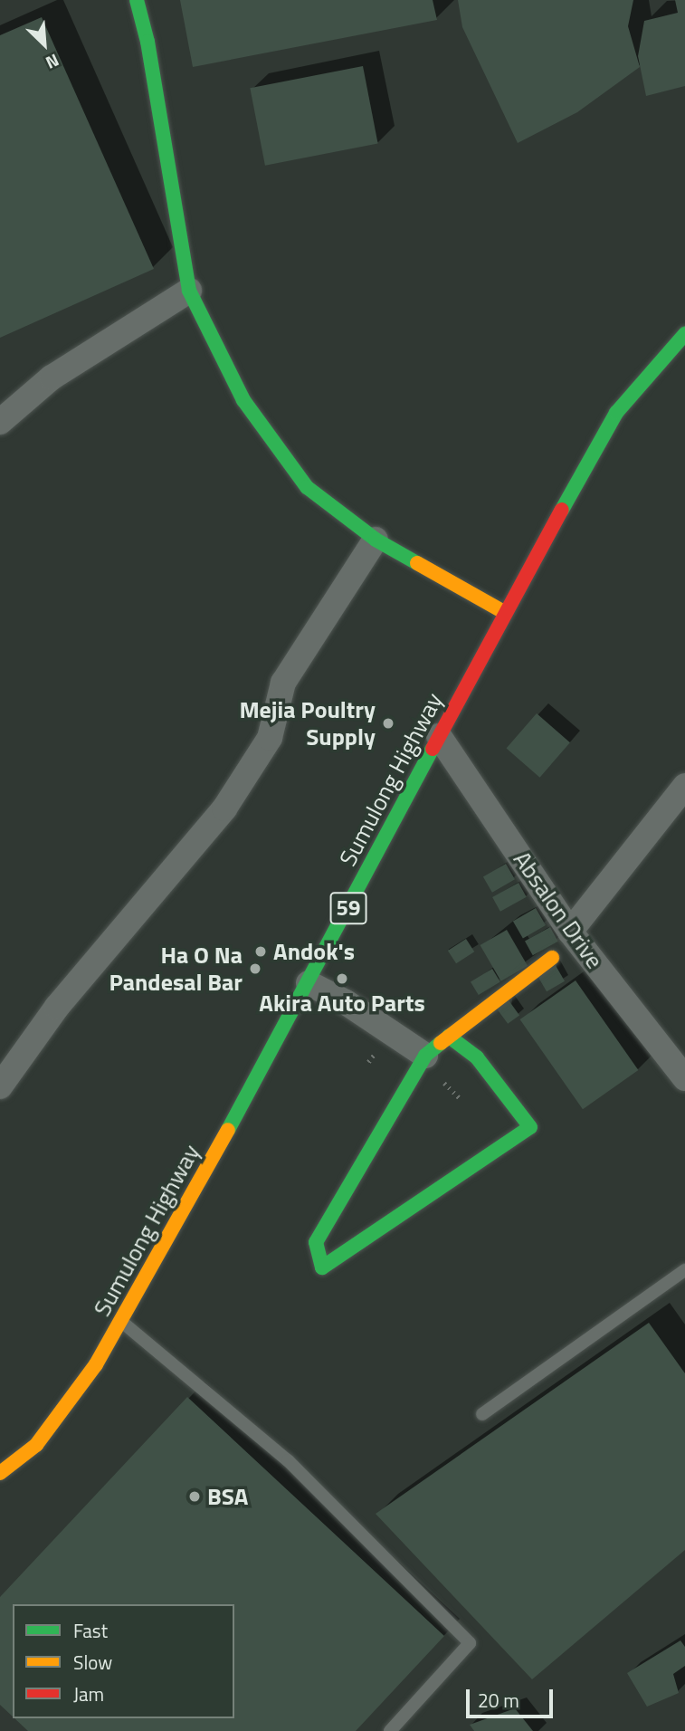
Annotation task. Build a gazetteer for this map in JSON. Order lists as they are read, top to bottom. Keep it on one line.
{"streets":{"street":["Sumulong Highway","59","Absalon Drive"]},"crossings":[["Sumulong Highway","Absalon Drive"]],"places":["Mejia Poultry Supply","Andok's","Ha O Na Pandesal Bar","Akira Auto Parts","BSA"],"legend":["Fast","Slow","Jam"],"scale_bar":"20 m","north":"bottom right"}
